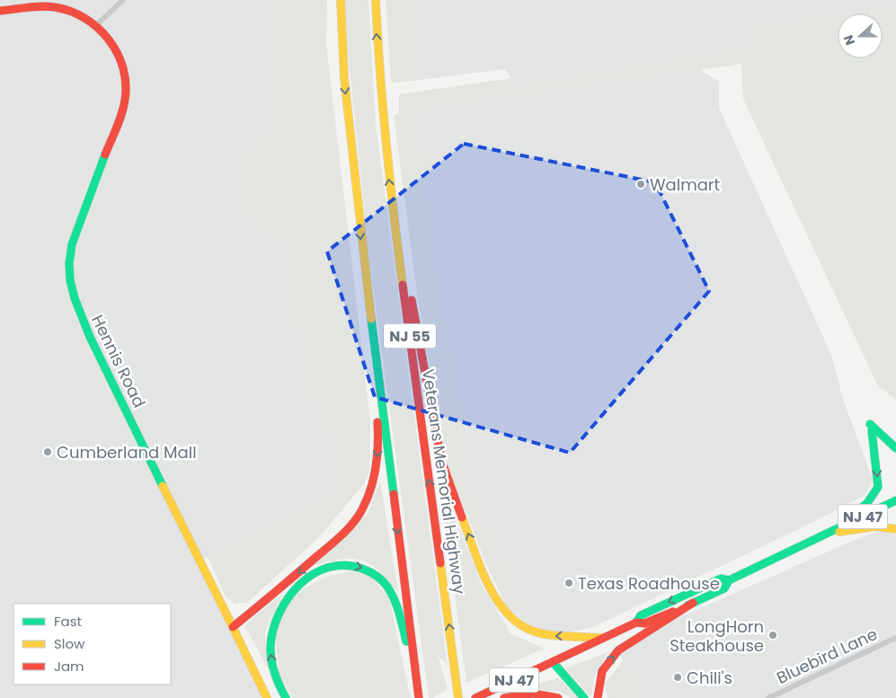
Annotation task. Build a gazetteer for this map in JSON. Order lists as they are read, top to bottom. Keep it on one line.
{"streets":{"main road":["NJ 55","Hennis Road","Veterans Memorial Highway","NJ 47"],"street":["Bluebird Lane"]},"places":["Walmart","Cumberland Mall","Texas Roadhouse","LongHorn Steakhouse","Chili's"],"legend":["Fast","Slow","Jam"],"north":"left"}
